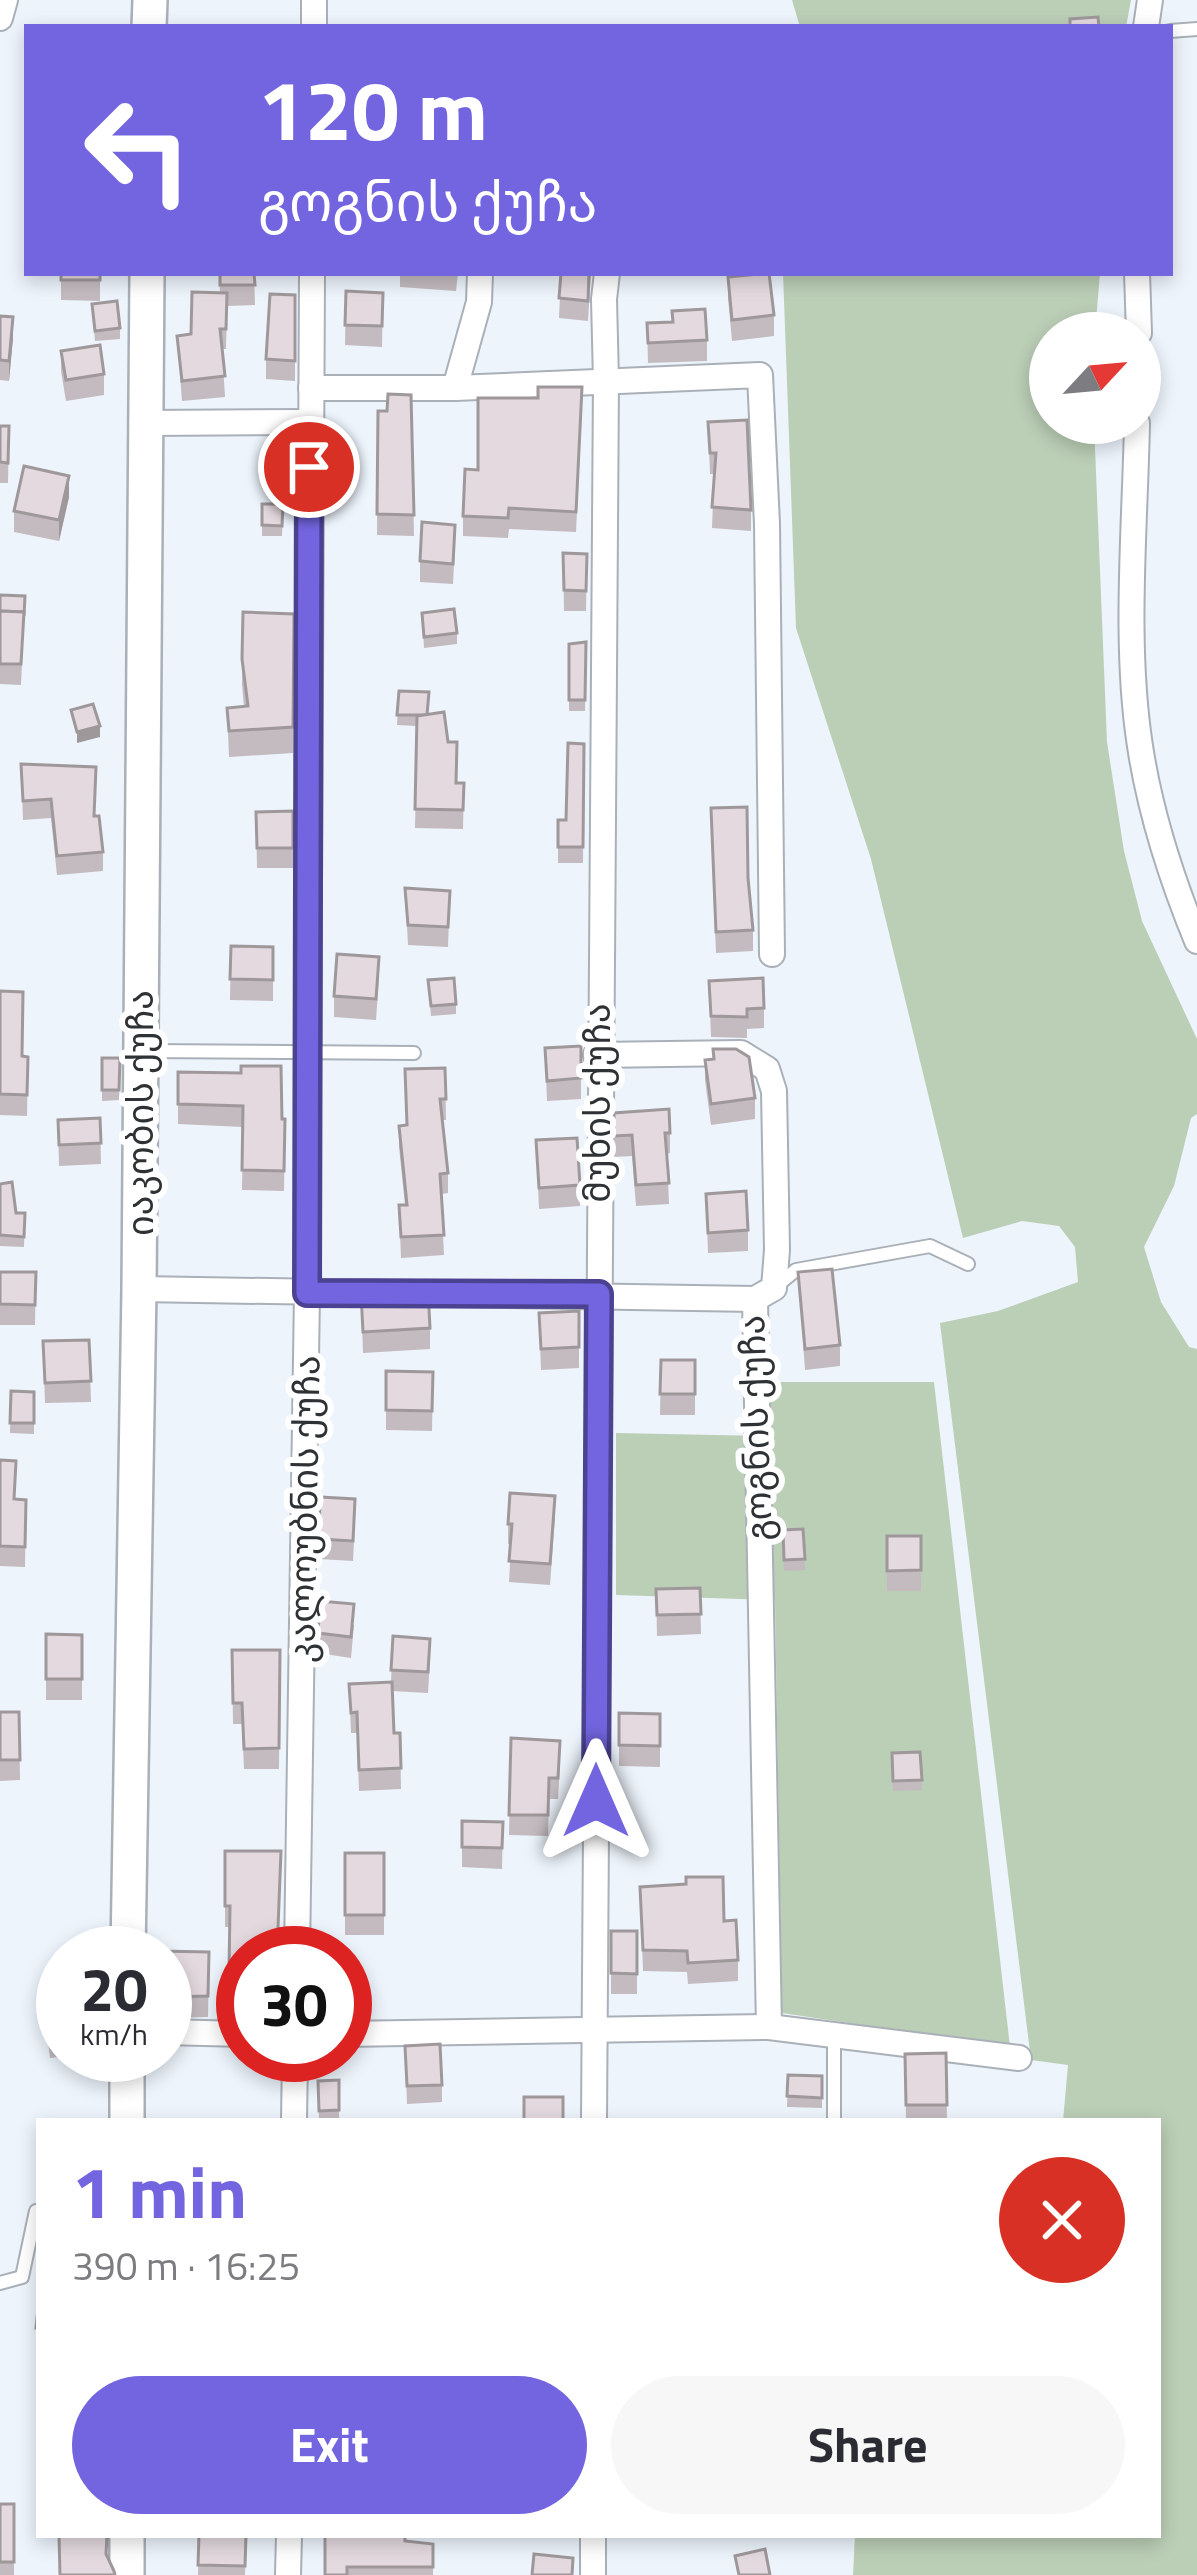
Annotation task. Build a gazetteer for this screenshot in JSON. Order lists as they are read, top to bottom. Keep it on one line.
{"streets":{"street":["მუხის ქუჩა","იაკობის ქუჩა","გოგნის ქუჩა","კალოუბნის ქუჩა"]},"crossings":[["მუხის ქუჩა","გოგნის ქუჩა"],["იაკობის ქუჩა","გოგნის ქუჩა"],["გოგნის ქუჩა","კალოუბნის ქუჩა"]],"north":"top right","page":{"turn":["120 m","გოგნის ქუჩა"],"speed":"20 km/h","limit":"30","heading":["1 min","390 m · 16:25"],"buttons":["Exit","Share"]}}
